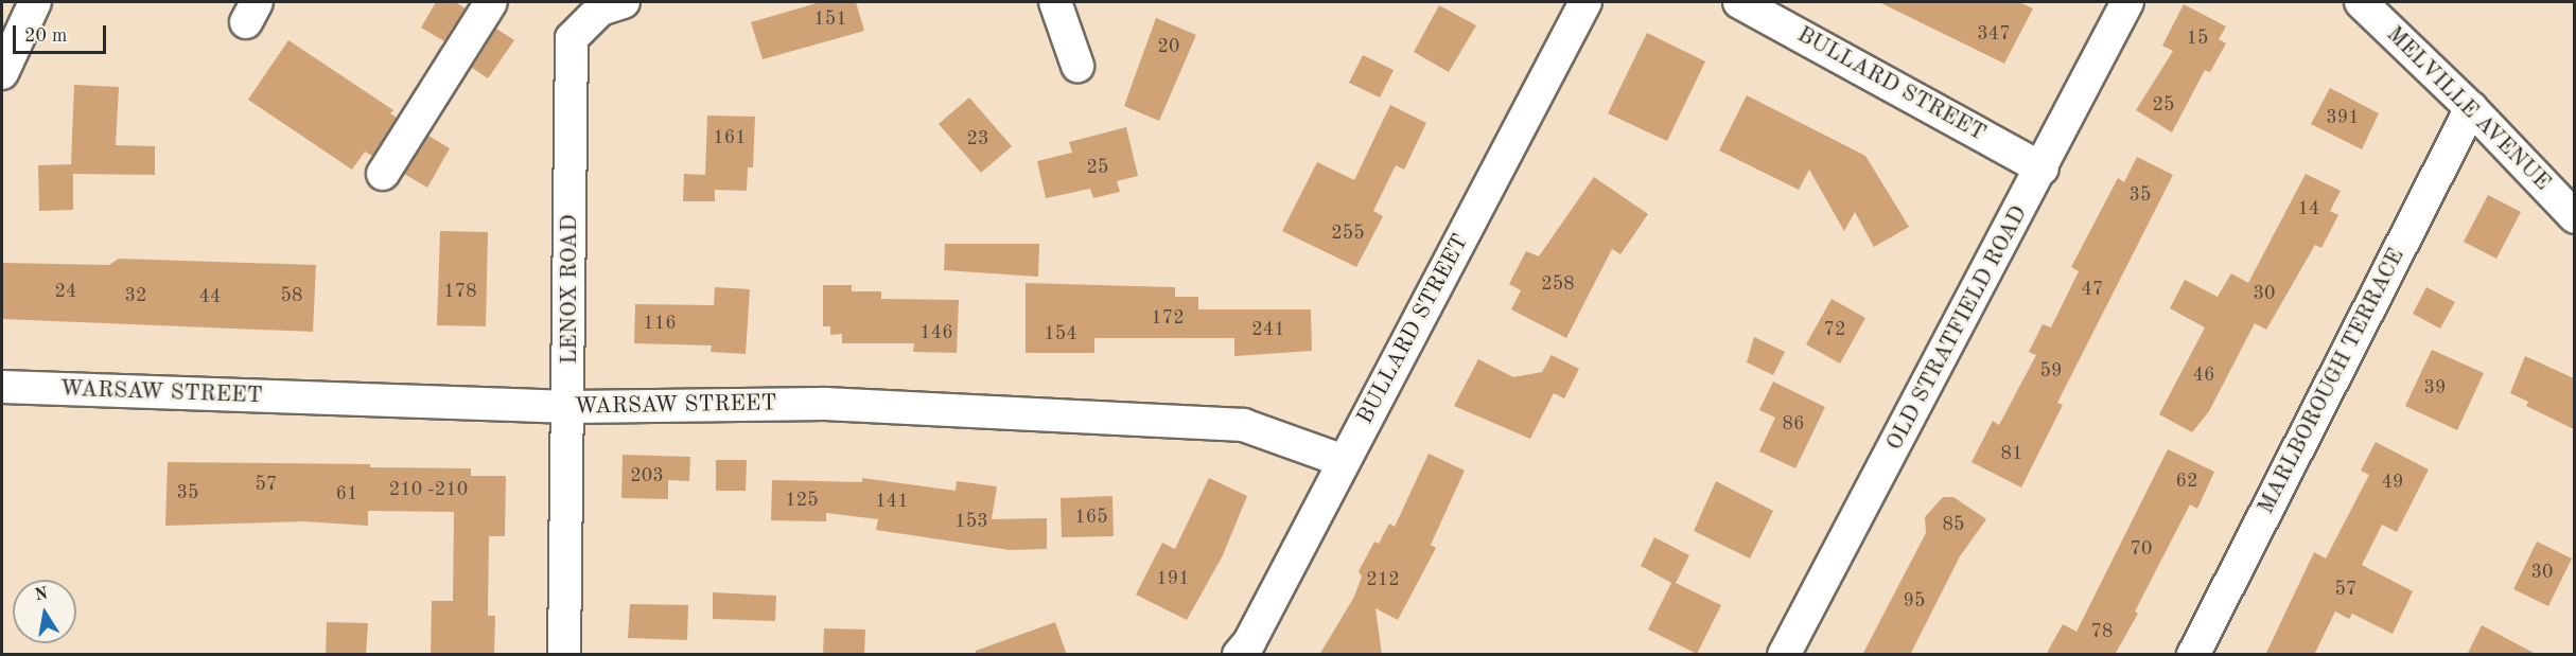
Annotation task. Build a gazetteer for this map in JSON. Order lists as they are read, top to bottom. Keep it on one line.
{"streets":{"street":["BULLARD STREET","MELVILLE AVENUE","LENOX ROAD","OLD STRATFIELD ROAD","MARLBOROUGH TERRACE","WARSAW STREET"]},"crossings":[["BULLARD STREET","OLD STRATFIELD ROAD"],["BULLARD STREET","WARSAW STREET"],["MELVILLE AVENUE","MARLBOROUGH TERRACE"],["LENOX ROAD","WARSAW STREET"]],"house_numbers":["151","347","15","20","25","391","161","23","25","35","14","255","258","47","24","178","30","32","58","44","172","116","241","72","146","154","59","46","39","86","81","203","62","49","57","210 -210","35","61","125","141","165","153","85","70","30","191","212","57","95","78"],"scale_bar":"20 m","north":"top"}
